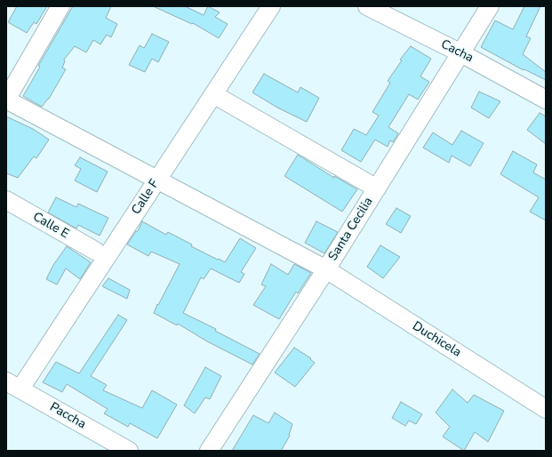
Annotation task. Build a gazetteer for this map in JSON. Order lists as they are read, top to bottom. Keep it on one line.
{"streets":{"street":["Cacha","Calle F","Calle E","Santa Cecilia","Duchicela","Paccha"]},"crossings":[["Cacha","Santa Cecilia"],["Calle F","Duchicela"],["Calle F","Paccha"],["Santa Cecilia","Duchicela"]]}
